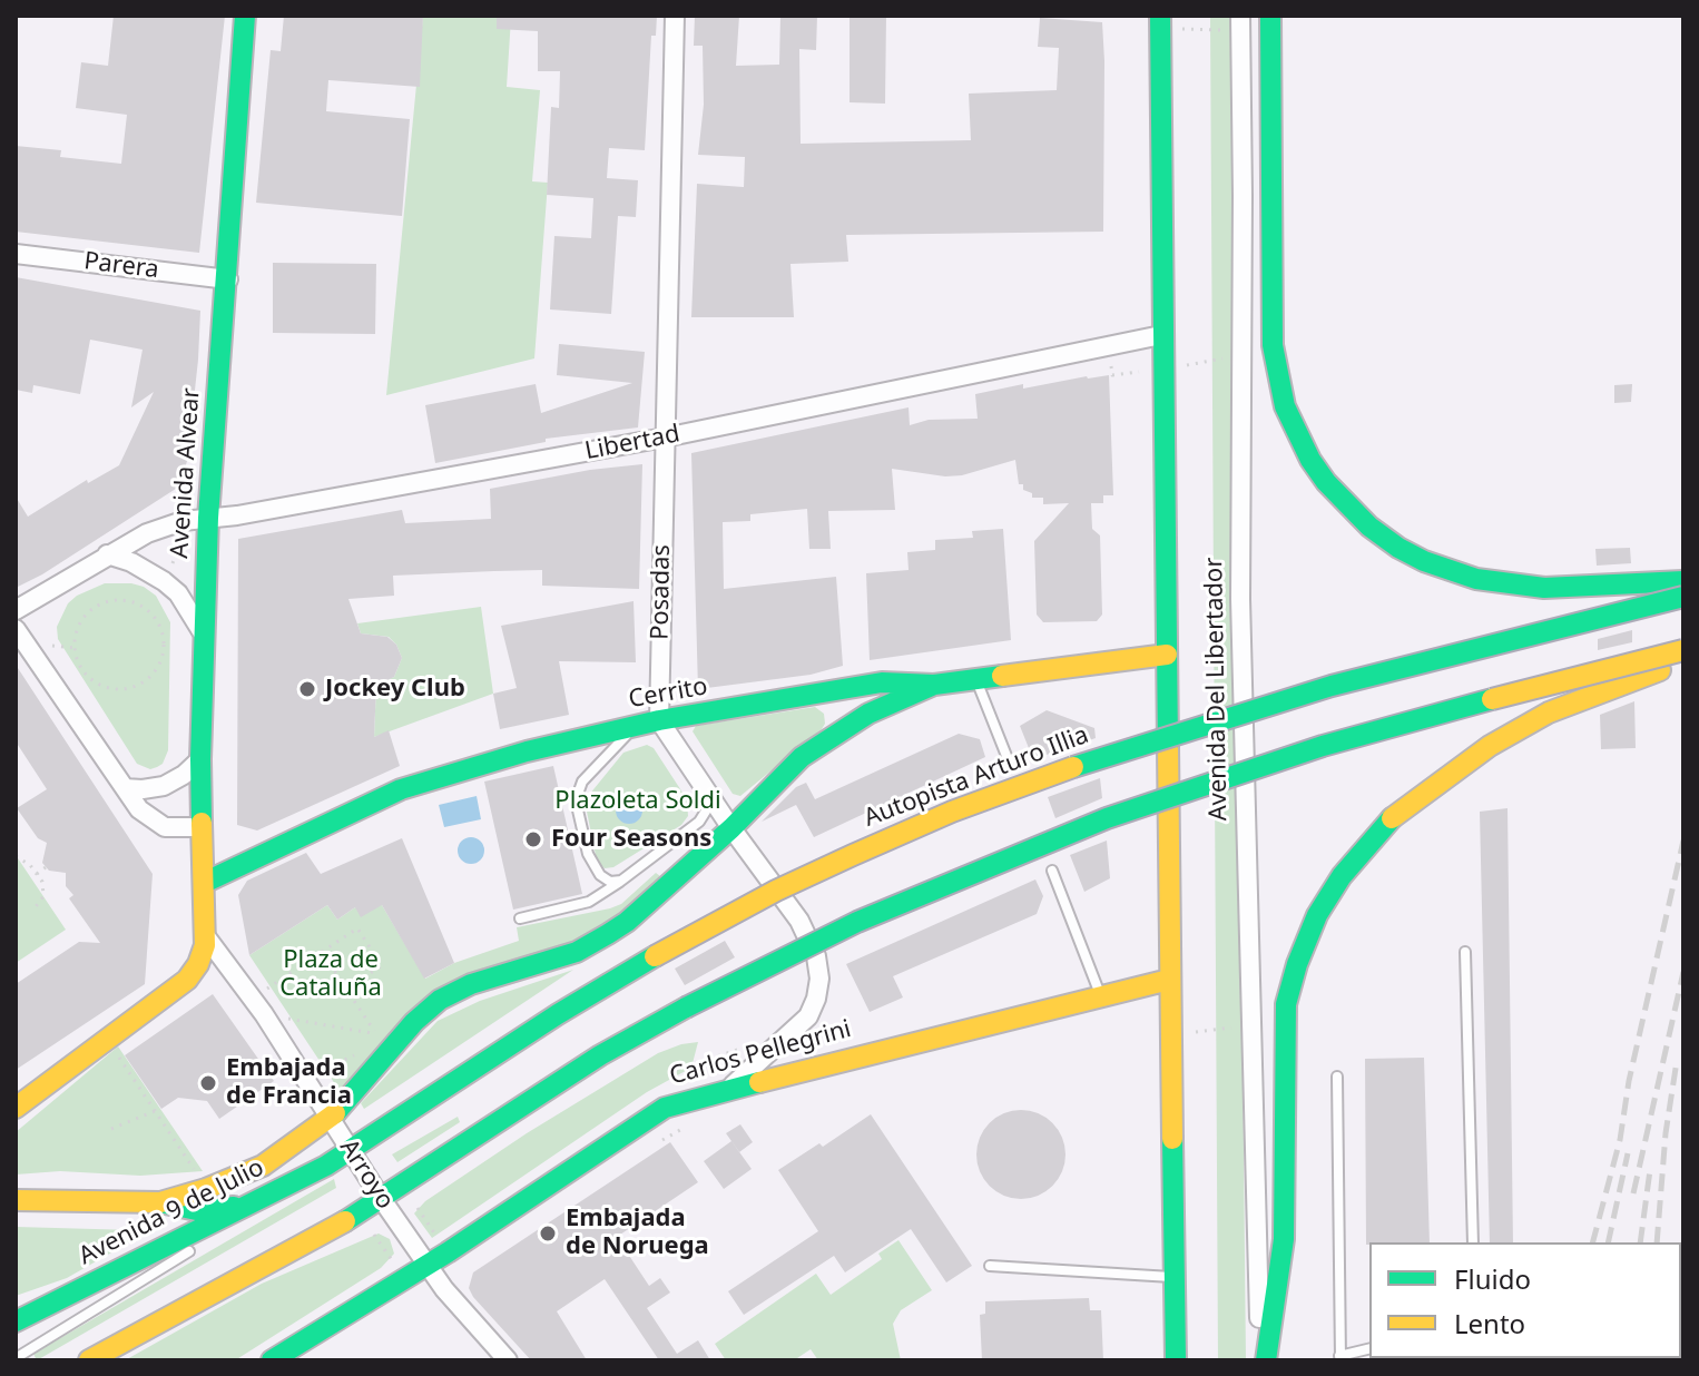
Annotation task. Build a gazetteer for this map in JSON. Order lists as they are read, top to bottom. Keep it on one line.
{"streets":{"main road":["Avenida Alvear","Avenida Del Libertador","Cerrito","Autopista Arturo Illia","Carlos Pellegrini","Avenida 9 de Julio"],"street":["Parera","Libertad","Posadas","Arroyo"]},"crossings":[["Parera","Avenida Alvear"],["Libertad","Avenida Alvear"],["Libertad","Posadas"],["Libertad","Avenida Del Libertador"],["Avenida Alvear","Cerrito"],["Avenida Alvear","Arroyo"],["Posadas","Cerrito"],["Avenida Del Libertador","Cerrito"],["Avenida Del Libertador","Carlos Pellegrini"],["Cerrito","Avenida 9 de Julio"],["Autopista Arturo Illia","Arroyo"],["Autopista Arturo Illia","Avenida 9 de Julio"],["Carlos Pellegrini","Arroyo"],["Arroyo","Avenida 9 de Julio"]],"parks":["Plazoleta Soldi","Plaza de Cataluña"],"places":["Jockey Club","Four Seasons","Embajada de Francia","Embajada de Noruega"],"legend":["Fluido","Lento"]}
